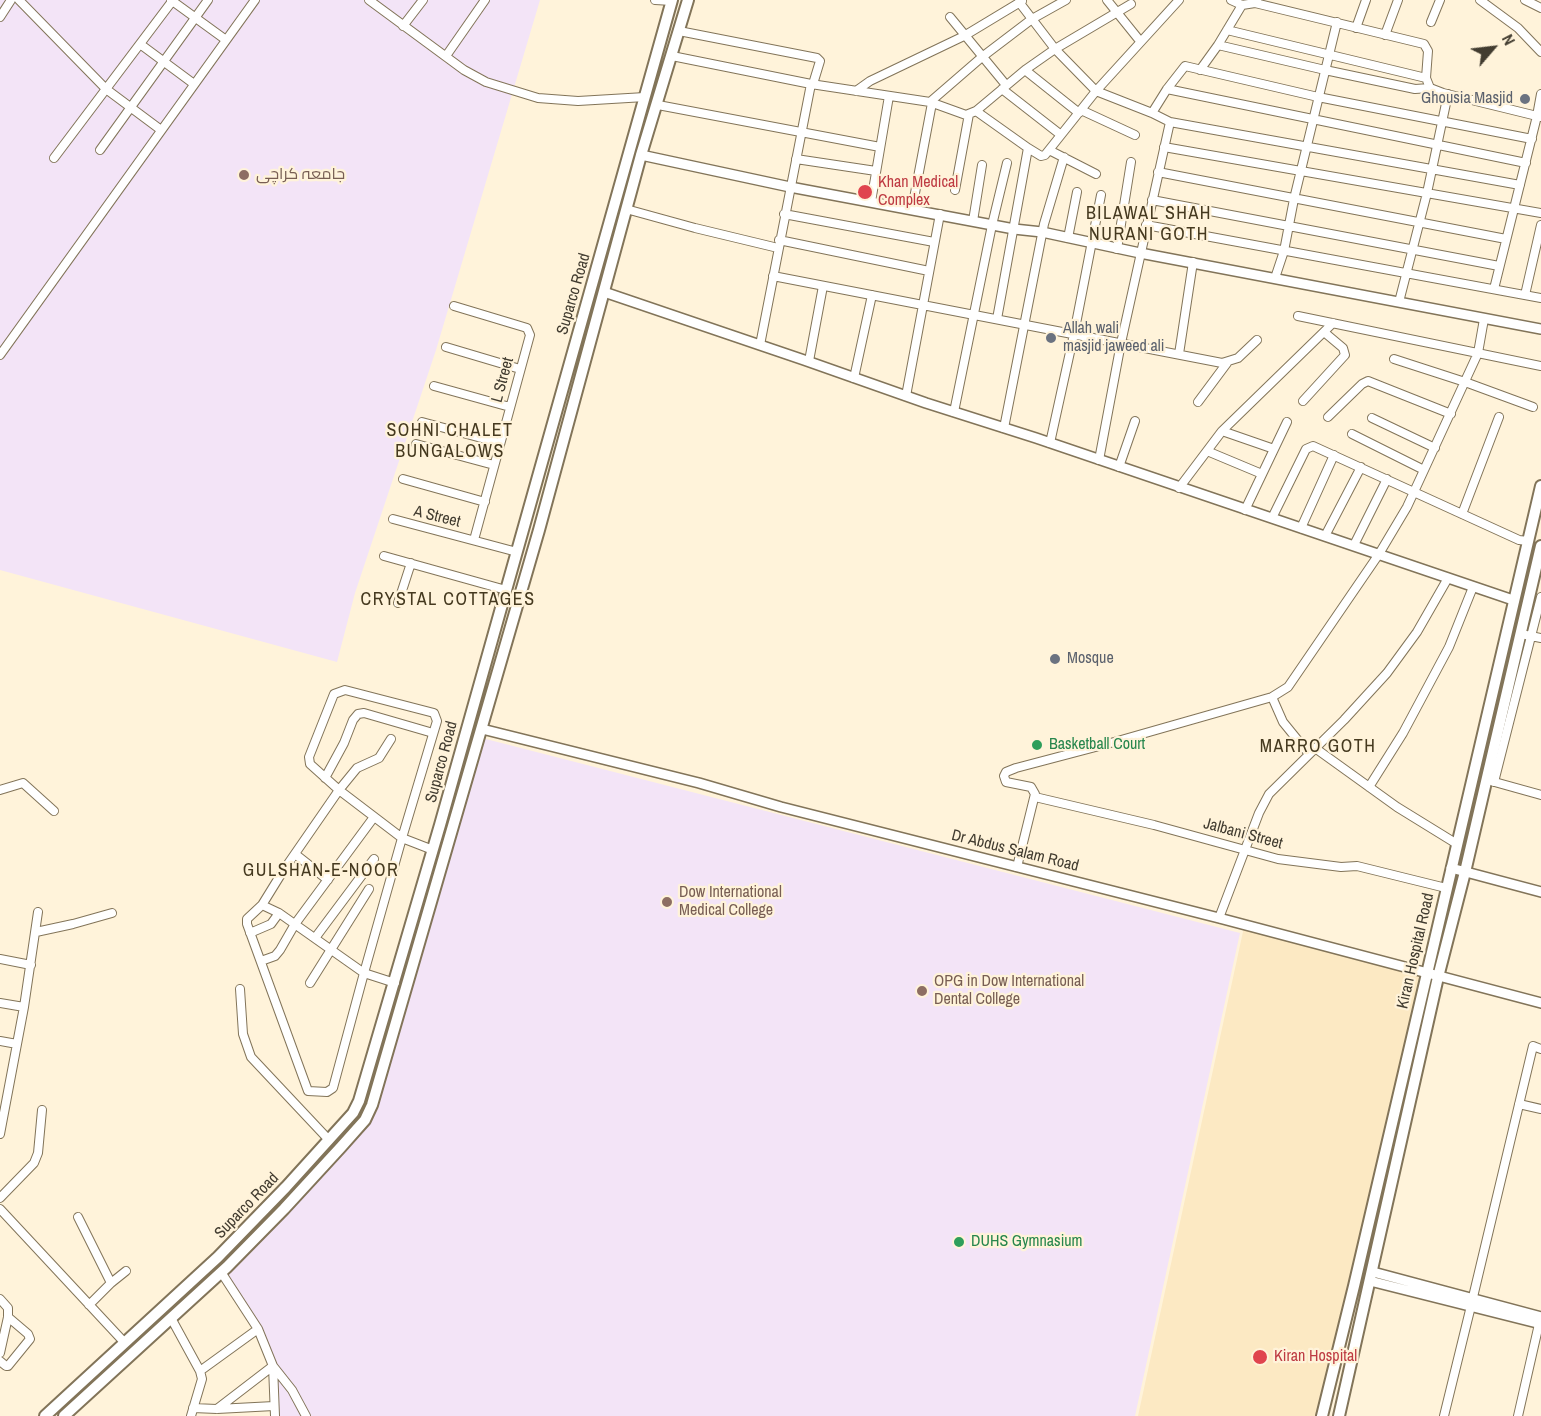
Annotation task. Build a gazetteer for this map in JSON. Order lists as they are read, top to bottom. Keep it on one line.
{"streets":{"main road":["Suparco Road","Kiran Hospital Road"],"street":["L Street","A Street","Jalbani Street","Dr Abdus Salam Road"]},"crossings":[["Suparco Road","A Street"],["Suparco Road","Dr Abdus Salam Road"],["L Street","A Street"],["Jalbani Street","Kiran Hospital Road"],["Dr Abdus Salam Road","Kiran Hospital Road"]],"districts":["BILAWAL SHAH NURANI GOTH","SOHNI CHALET BUNGALOWS","CRYSTAL COTTAGES","MARRO GOTH","GULSHAN-E-NOOR"],"places":["Ghousia Masjid","جامعہ کراچی","Khan Medical Complex","Allah wali masjid jaweed ali","Mosque","Basketball Court","Dow International Medical College","OPG in Dow International Dental College","DUHS Gymnasium","Kiran Hospital"],"north":"top right"}
